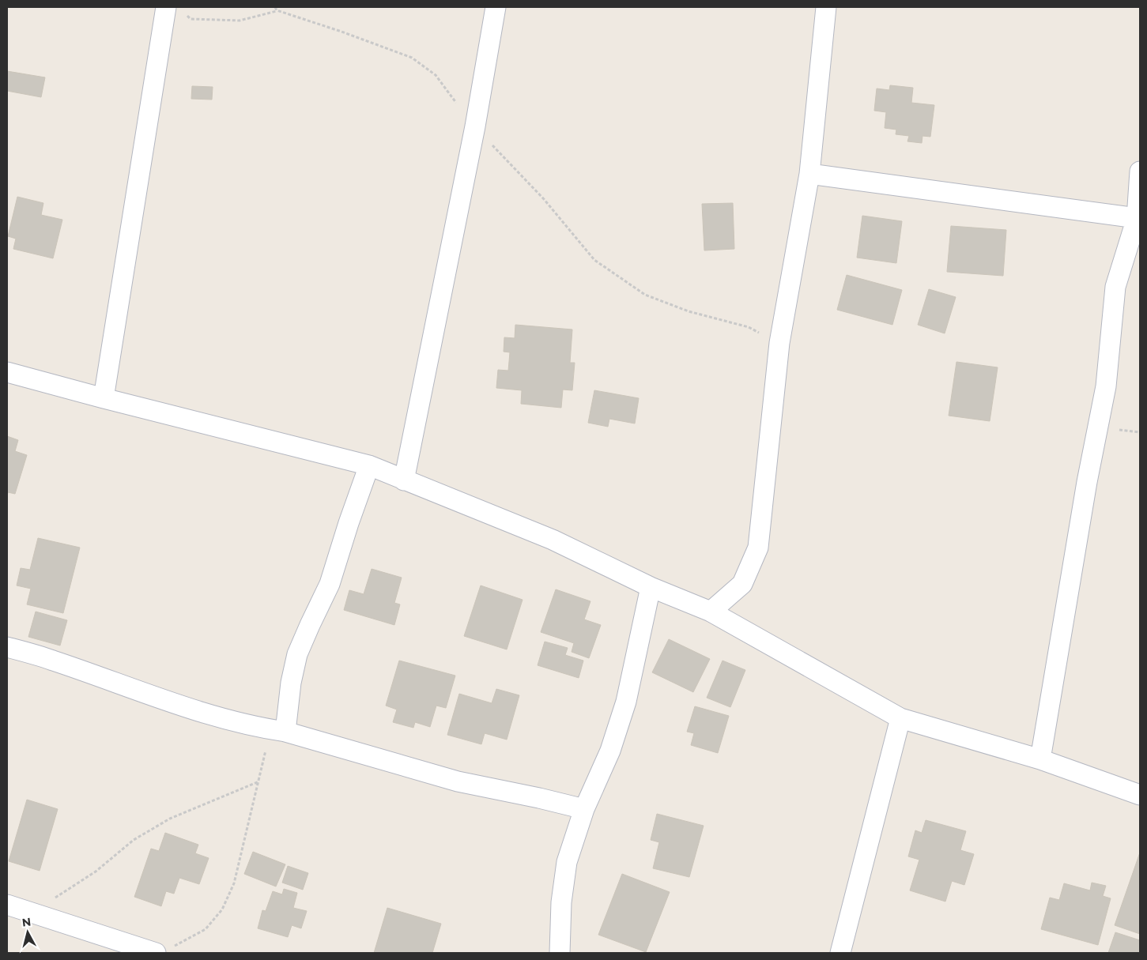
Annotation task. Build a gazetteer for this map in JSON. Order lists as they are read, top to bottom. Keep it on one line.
{"north":"top"}
